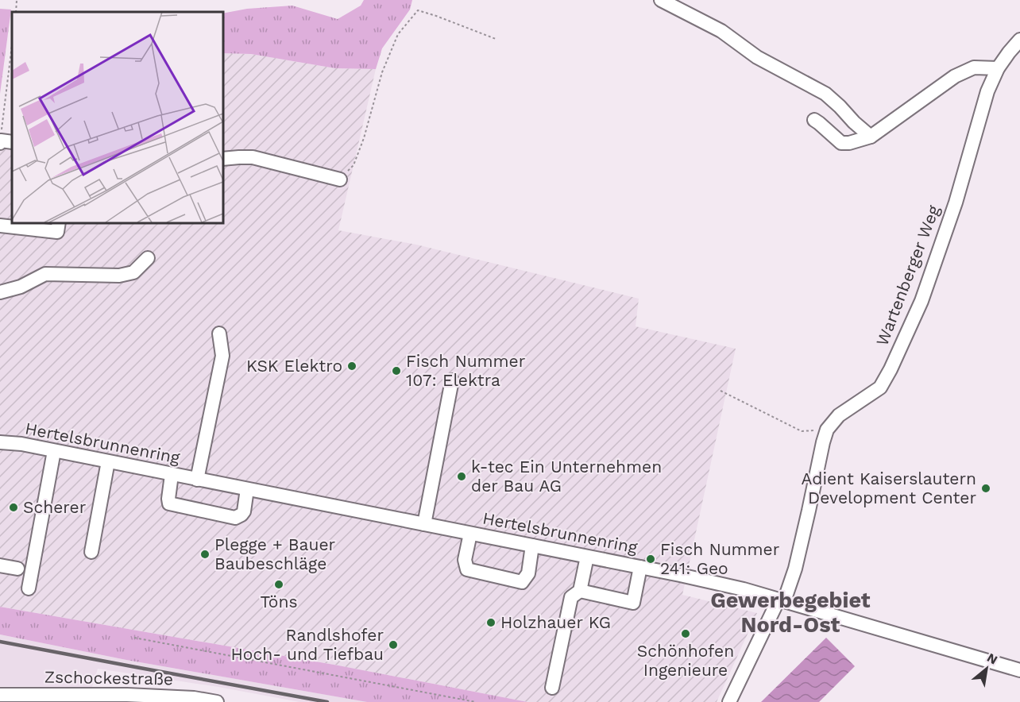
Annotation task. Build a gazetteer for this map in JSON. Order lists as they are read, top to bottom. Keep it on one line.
{"streets":{"street":["Wartenberger Weg","Hertelsbrunnenring","Zschockestraße"]},"crossings":[["Wartenberger Weg","Hertelsbrunnenring"]],"districts":["Gewerbegebiet Nord-Ost"],"places":["KSK Elektro","Fisch Nummer 107: Elektra","k-tec Ein Unternehmen der Bau AG","Adient Kaiserslautern Development Center","Scherer","Plegge + Bauer Baubeschläge","Fisch Nummer 241: Geo","Töns","Holzhauer KG","Schönhofen Ingenieure","Randlshofer Hoch- und Tiefbau"],"north":"top right"}
